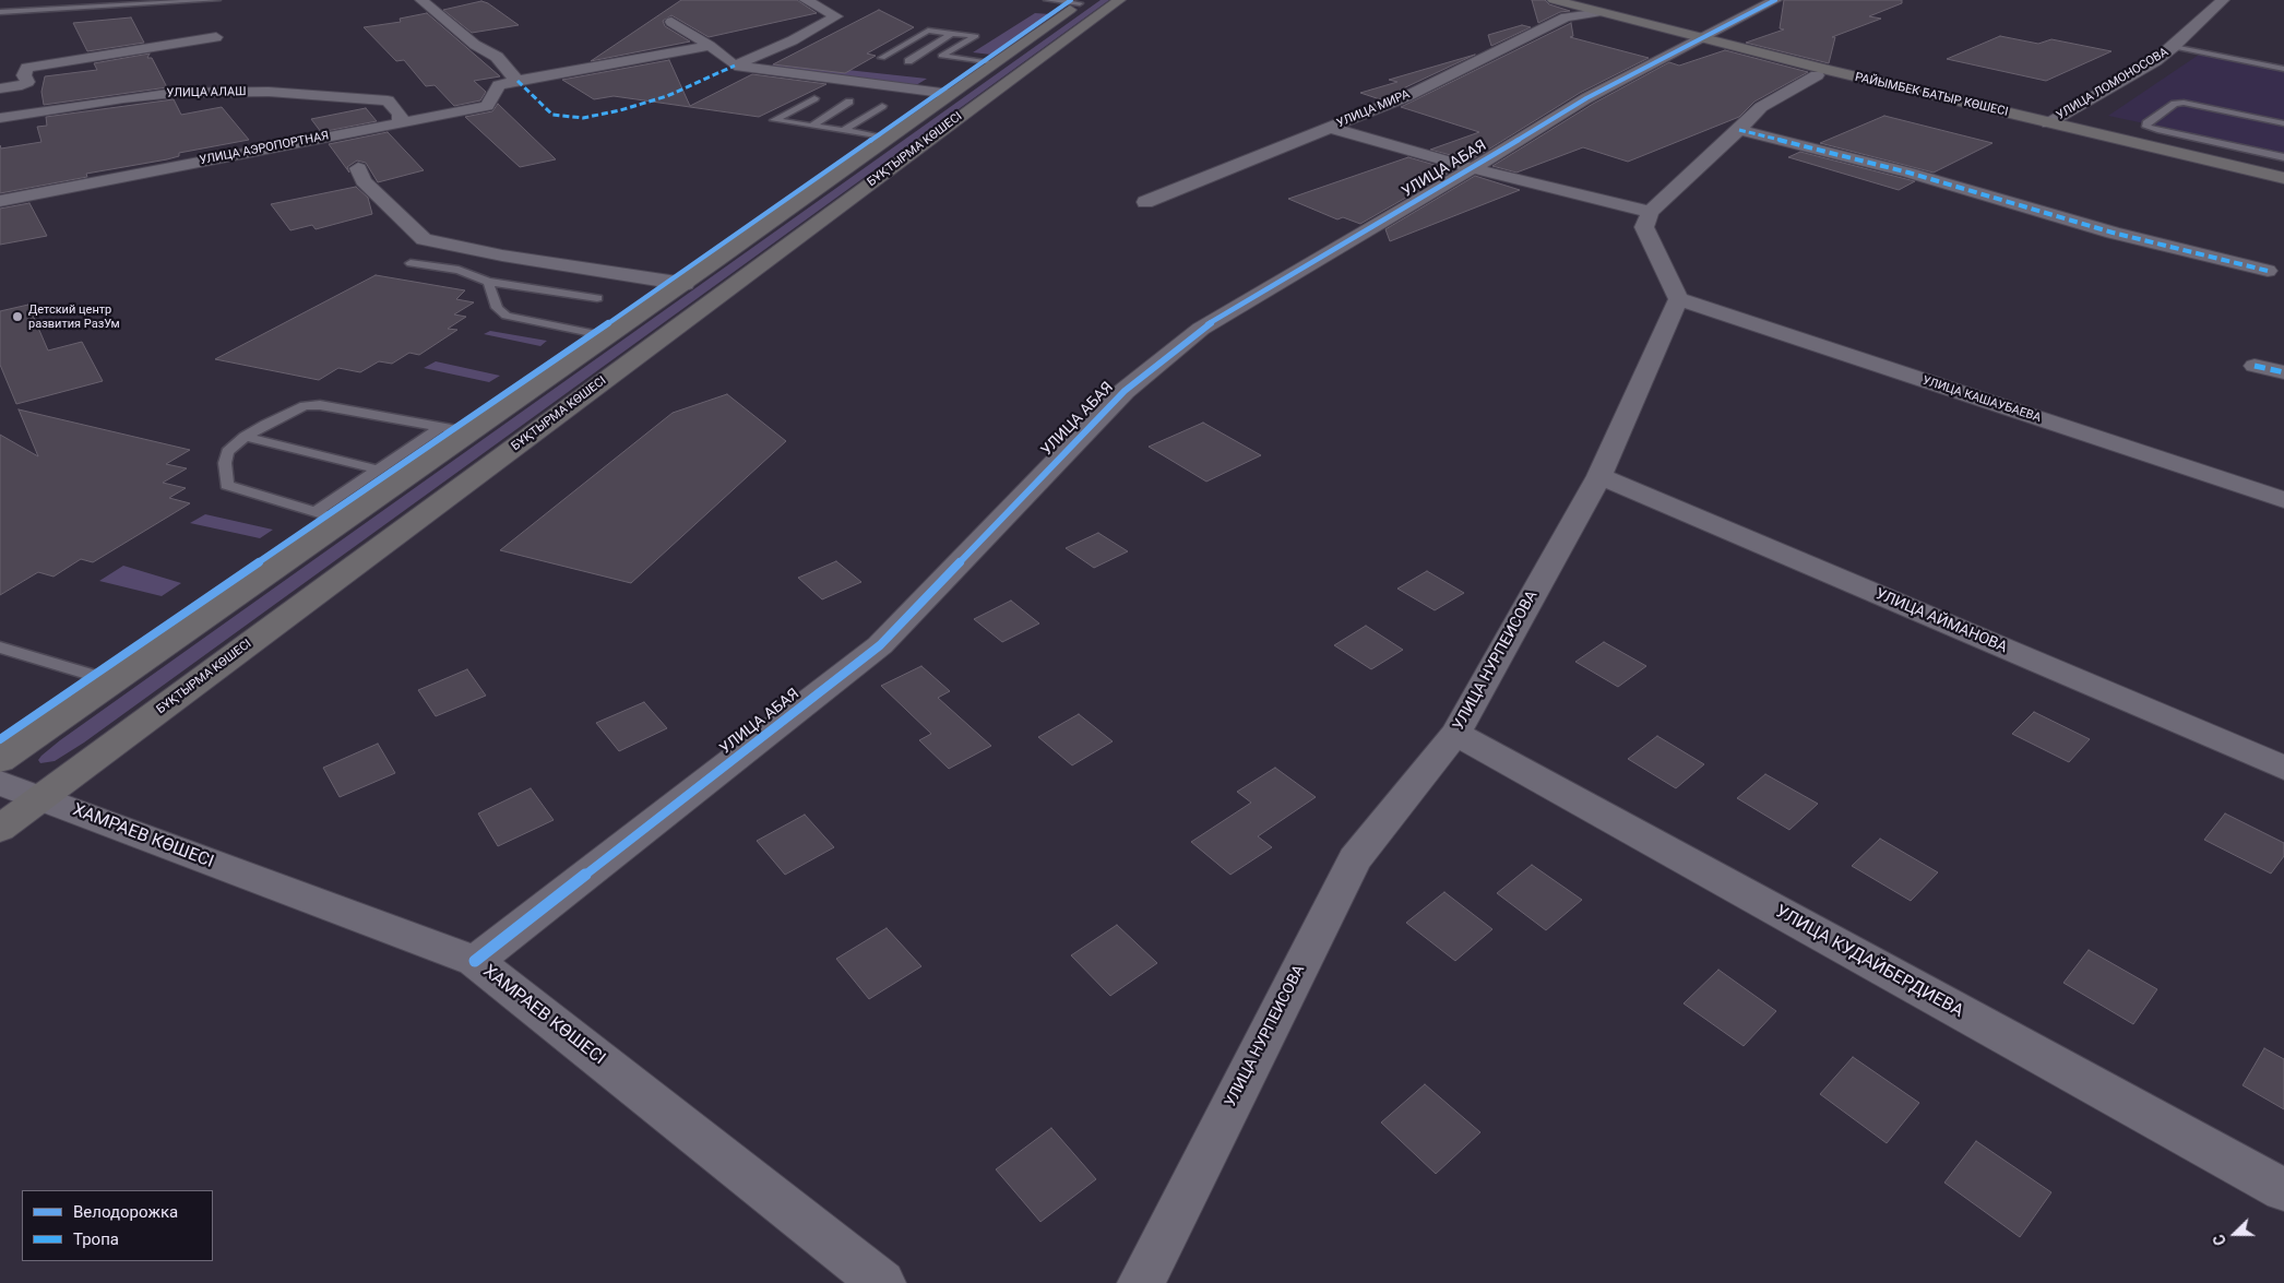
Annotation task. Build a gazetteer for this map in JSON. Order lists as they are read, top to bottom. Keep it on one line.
{"streets":{"main road":["РАЙЫМБЕК БАТЫР КӨШЕСІ","БҰҚТЫРМА КӨШЕСІ"],"street":["УЛИЦА ЛОМОНОСОВА","УЛИЦА АЛАШ","УЛИЦА МИРА","УЛИЦА АЭРОПОРТНАЯ","УЛИЦА АБАЯ","УЛИЦА КАШАУБАЕВА","УЛИЦА АЙМАНОВА","УЛИЦА НУРПЕИСОВА","ХАМРАЕВ КӨШЕСІ","УЛИЦА КУДАЙБЕРДИЕВА"]},"crossings":[["УЛИЦА ЛОМОНОСОВА","РАЙЫМБЕК БАТЫР КӨШЕСІ"],["УЛИЦА АЛАШ","УЛИЦА АЭРОПОРТНАЯ"],["РАЙЫМБЕК БАТЫР КӨШЕСІ","УЛИЦА МИРА"],["РАЙЫМБЕК БАТЫР КӨШЕСІ","УЛИЦА АБАЯ"],["БҰҚТЫРМА КӨШЕСІ","ХАМРАЕВ КӨШЕСІ"],["УЛИЦА АБАЯ","ХАМРАЕВ КӨШЕСІ"],["УЛИЦА КАШАУБАЕВА","УЛИЦА НУРПЕИСОВА"],["УЛИЦА АЙМАНОВА","УЛИЦА НУРПЕИСОВА"],["УЛИЦА НУРПЕИСОВА","УЛИЦА КУДАЙБЕРДИЕВА"]],"places":["Детский центр развития РазУм"],"legend":["Велодорожка","Тропа"],"north":"left"}
